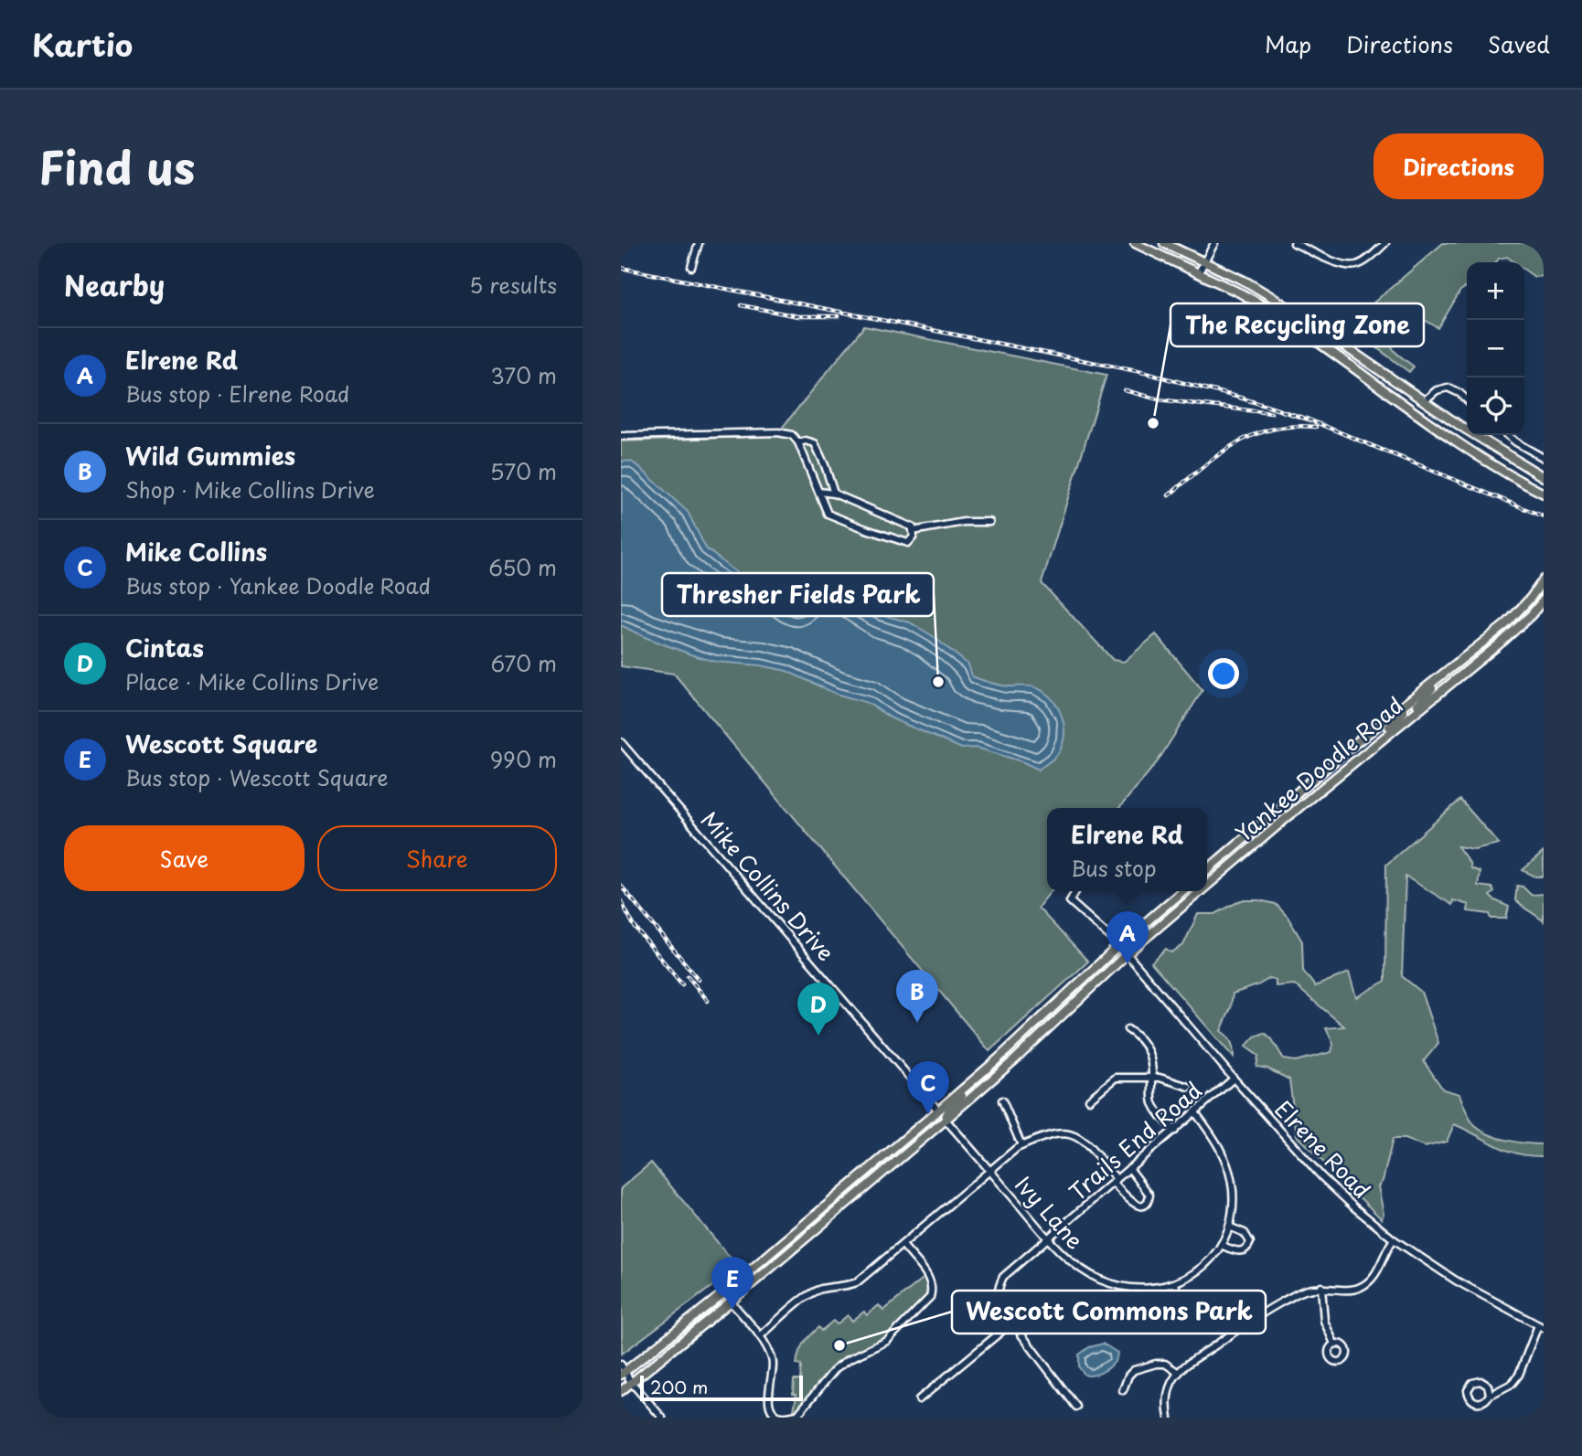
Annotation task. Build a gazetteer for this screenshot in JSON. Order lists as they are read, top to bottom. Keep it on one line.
{"streets":{"main road":["Yankee Doodle Road"],"street":["Mike Collins Drive","Trails End Road","Elrene Road","Ivy Lane"]},"crossings":[["Yankee Doodle Road","Elrene Road"],["Yankee Doodle Road","Ivy Lane"],["Trails End Road","Elrene Road"],["Trails End Road","Ivy Lane"]],"places":["The Recycling Zone","Thresher Fields Park","Wescott Commons Park"],"scale_bar":"200 m","page":{"header":"Kartio","nav":["Map","Directions","Saved"],"title":"Find us","buttons":["Directions",["Save","Share"]],"heading":["Nearby","5 results"],"map_buttons":["+","−"],"list":[{"mark":"A","name":"Elrene Rd","note":"Bus stop · Elrene Road","value":"370 m"},{"mark":"B","name":"Wild Gummies","note":"Shop · Mike Collins Drive","value":"570 m"},{"mark":"C","name":"Mike Collins","note":"Bus stop · Yankee Doodle Road","value":"650 m"},{"mark":"D","name":"Cintas","note":"Place · Mike Collins Drive","value":"670 m"},{"mark":"E","name":"Wescott Square","note":"Bus stop · Wescott Square","value":"990 m"}],"popup":["Elrene Rd","Bus stop"],"pins":["A","B","D","C","E"],"scale":"200 m"}}
